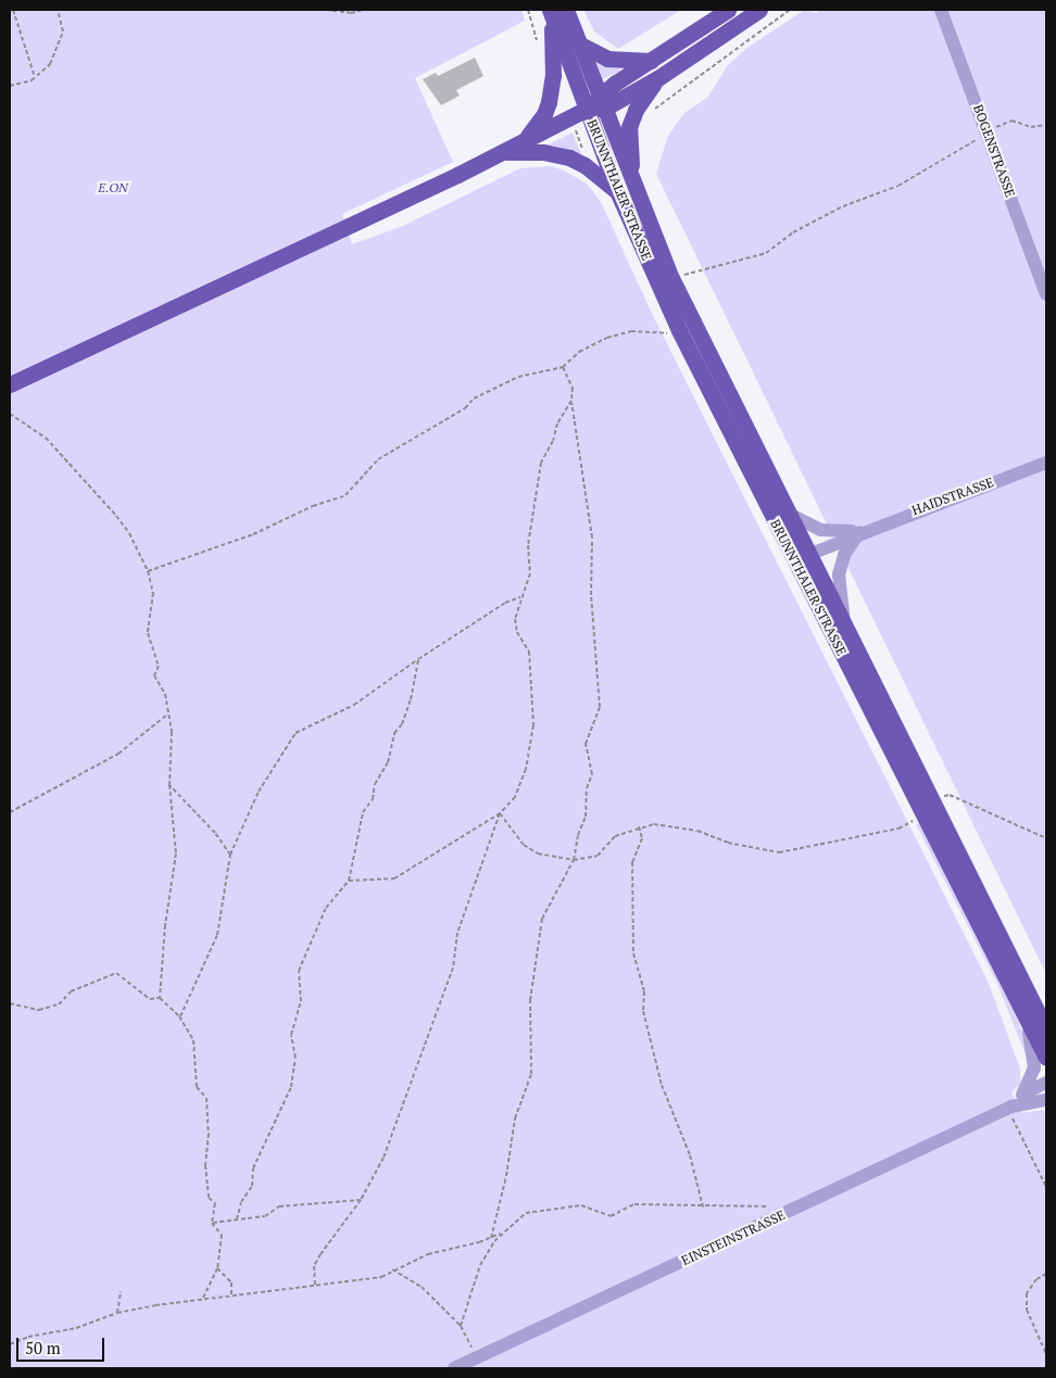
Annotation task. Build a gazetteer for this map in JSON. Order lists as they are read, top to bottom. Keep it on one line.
{"streets":{"main road":["BRUNNTHALER STRASSE"],"street":["BOGENSTRASSE","HAIDSTRASSE","EINSTEINSTRASSE"]},"crossings":[["BRUNNTHALER STRASSE","HAIDSTRASSE"],["BRUNNTHALER STRASSE","EINSTEINSTRASSE"]],"parks":["E.ON"],"scale_bar":"50 m"}
